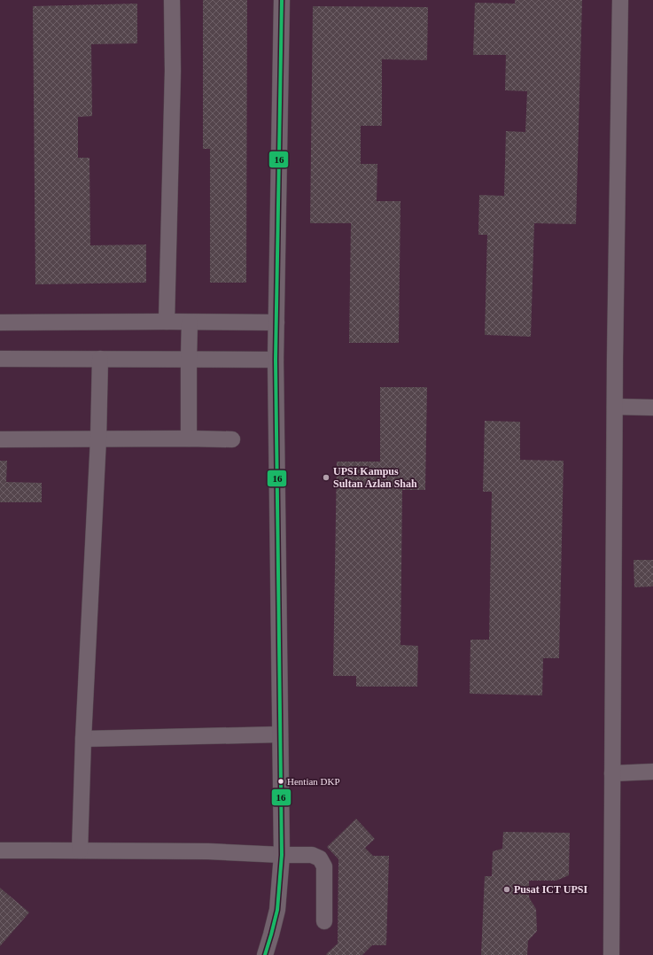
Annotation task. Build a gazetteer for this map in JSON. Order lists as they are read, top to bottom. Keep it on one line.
{"places":["UPSI Kampus Sultan Azlan Shah","Hentian DKP","Pusat ICT UPSI"],"lines":["transit line 16"]}
